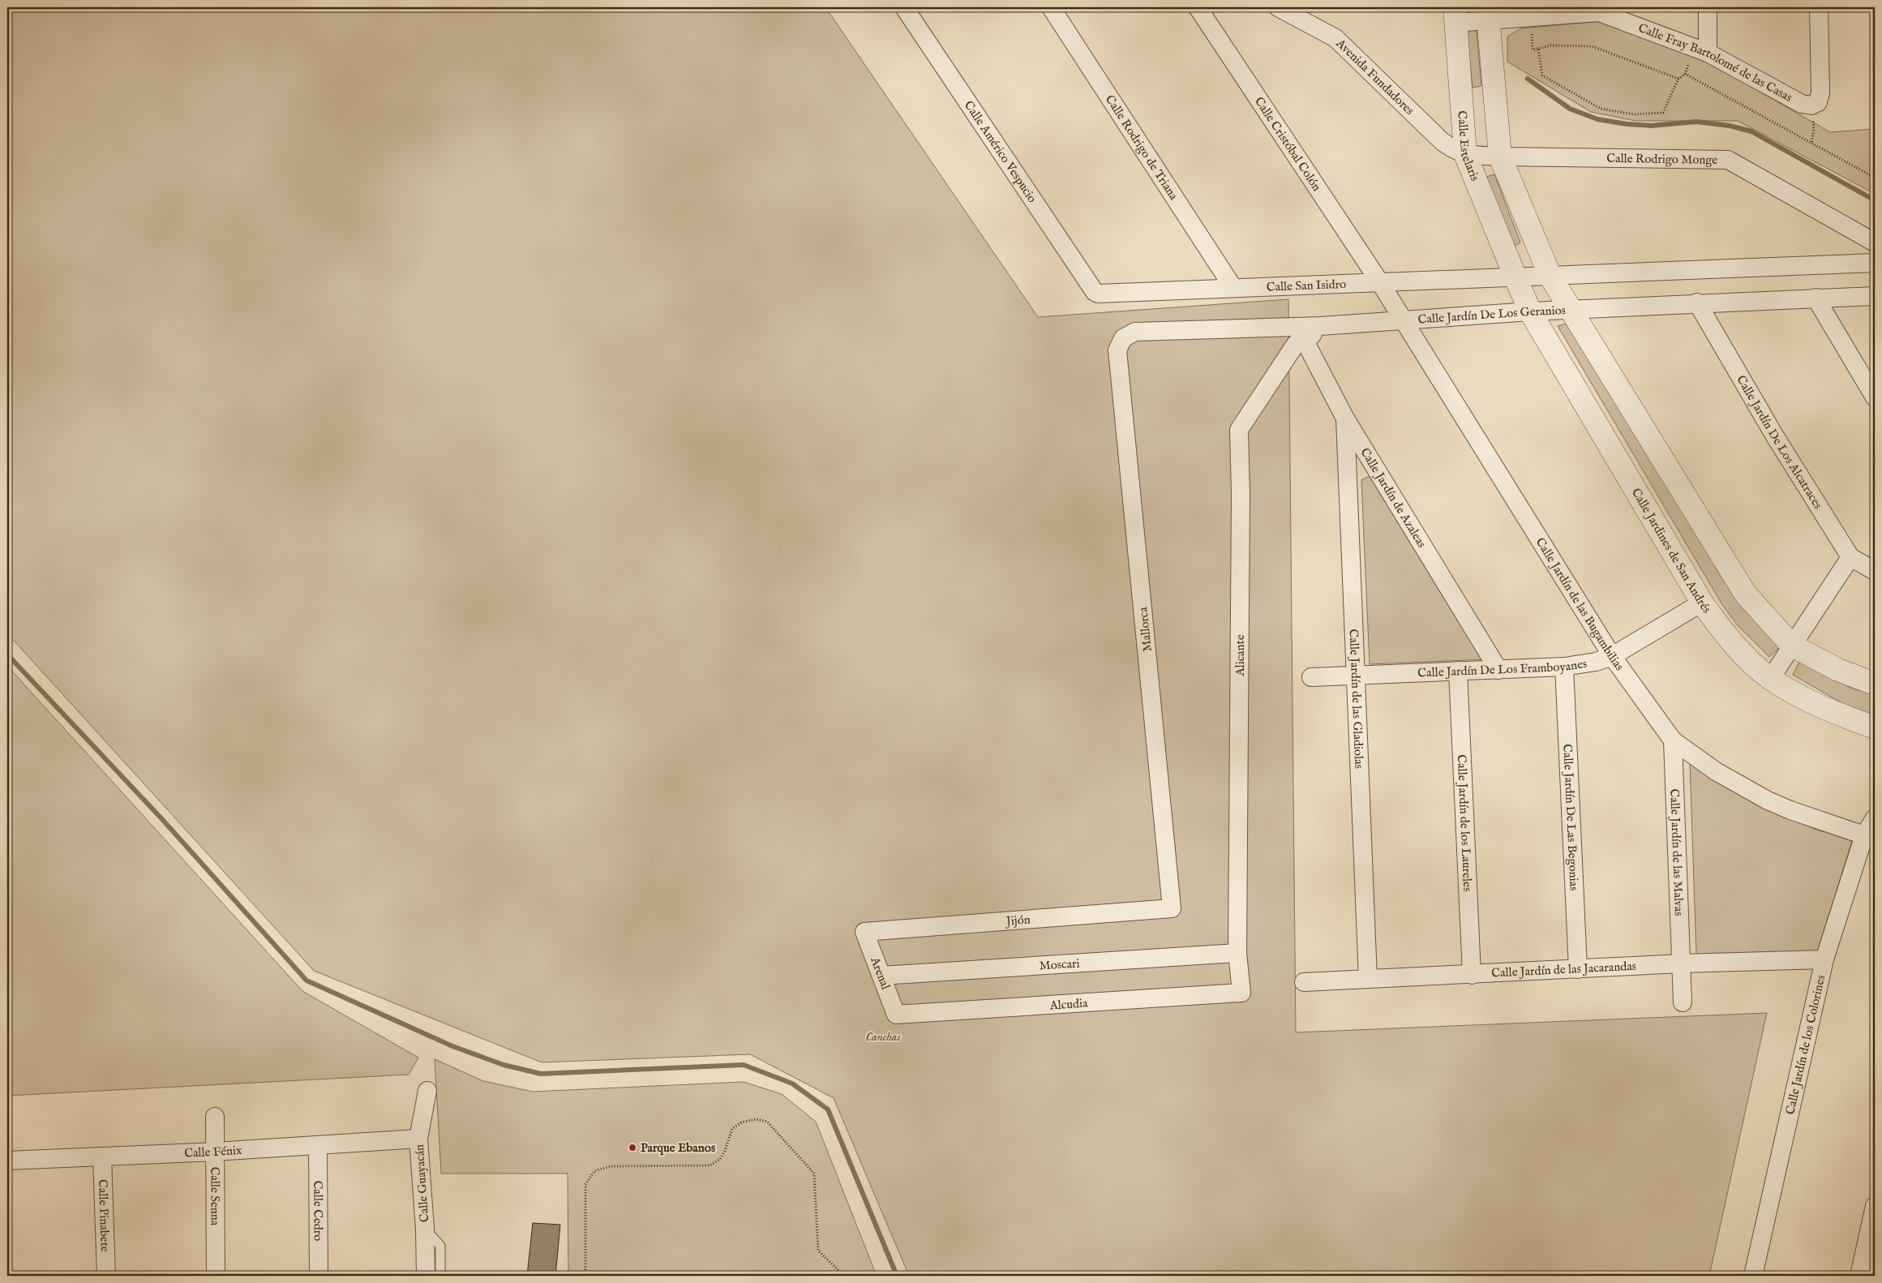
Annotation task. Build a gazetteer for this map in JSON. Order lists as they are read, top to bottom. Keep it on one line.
{"streets":{"street":["Calle Fray Bartolomé de las Casas","Avenida Fundadores","Calle Cristóbal Colón","Calle Estelaris","Calle Rodrigo de Triana","Calle Américo Vespucio","Calle Rodrigo Monge","Calle San Isidro","Calle Jardín De Los Geranios","Calle Jardín De Los Alcatraces","Calle Jardín de Azaleas","Calle Jardines de San Andrés","Calle Jardín de las Bugambilias","Mallorca","Alicante","Calle Jardín De Los Framboyanes","Calle Jardín de las Gladiolas","Calle Jardín De Las Begonias","Calle Jardín de los Laureles","Calle Jardín de las Malvas","Jijón","Moscari","Calle Jardín de las Jacarandas","Arenal","Alcudia","Calle Jardín de los Colorines","Calle Fénix","Calle Guayacán","Calle Senna","Calle Cedro","Calle Pinabete"]},"crossings":[["Calle Fray Bartolomé de las Casas","Calle Estelaris"],["Avenida Fundadores","Calle Estelaris"],["Avenida Fundadores","Calle Rodrigo Monge"],["Calle Cristóbal Colón","Calle San Isidro"],["Calle Cristóbal Colón","Calle Jardín de las Bugambilias"],["Calle Estelaris","Calle Rodrigo Monge"],["Calle Estelaris","Calle San Isidro"],["Calle Estelaris","Calle Jardín De Los Geranios"],["Calle Estelaris","Calle Jardines de San Andrés"],["Calle Rodrigo de Triana","Calle San Isidro"],["Calle Américo Vespucio","Calle San Isidro"],["Calle San Isidro","Calle Jardín de las Bugambilias"],["Calle Jardín De Los Geranios","Calle Jardín De Los Alcatraces"],["Calle Jardín De Los Geranios","Calle Jardines de San Andrés"],["Calle Jardín De Los Geranios","Calle Jardín de las Bugambilias"],["Calle Jardín De Los Geranios","Mallorca"],["Calle Jardín de Azaleas","Alicante"],["Calle Jardín de Azaleas","Calle Jardín De Los Framboyanes"],["Calle Jardín de Azaleas","Calle Jardín de las Gladiolas"],["Calle Jardines de San Andrés","Calle Jardín De Los Framboyanes"],["Calle Jardín de las Bugambilias","Calle Jardín De Los Framboyanes"],["Calle Jardín de las Bugambilias","Calle Jardín de las Malvas"],["Calle Jardín de las Bugambilias","Calle Jardín de los Colorines"],["Mallorca","Jijón"],["Alicante","Moscari"],["Alicante","Alcudia"],["Calle Jardín De Los Framboyanes","Calle Jardín de las Gladiolas"],["Calle Jardín De Los Framboyanes","Calle Jardín De Las Begonias"],["Calle Jardín De Los Framboyanes","Calle Jardín de los Laureles"],["Calle Jardín de las Gladiolas","Calle Jardín de las Jacarandas"],["Calle Jardín De Las Begonias","Calle Jardín de las Jacarandas"],["Calle Jardín de los Laureles","Calle Jardín de las Jacarandas"],["Calle Jardín de las Malvas","Calle Jardín de las Jacarandas"],["Jijón","Arenal"],["Moscari","Arenal"],["Calle Jardín de las Jacarandas","Calle Jardín de los Colorines"],["Arenal","Alcudia"],["Calle Fénix","Calle Guayacán"],["Calle Fénix","Calle Senna"],["Calle Fénix","Calle Cedro"],["Calle Fénix","Calle Pinabete"]],"parks":["Canchas"],"places":["Parque Ebanos"]}
